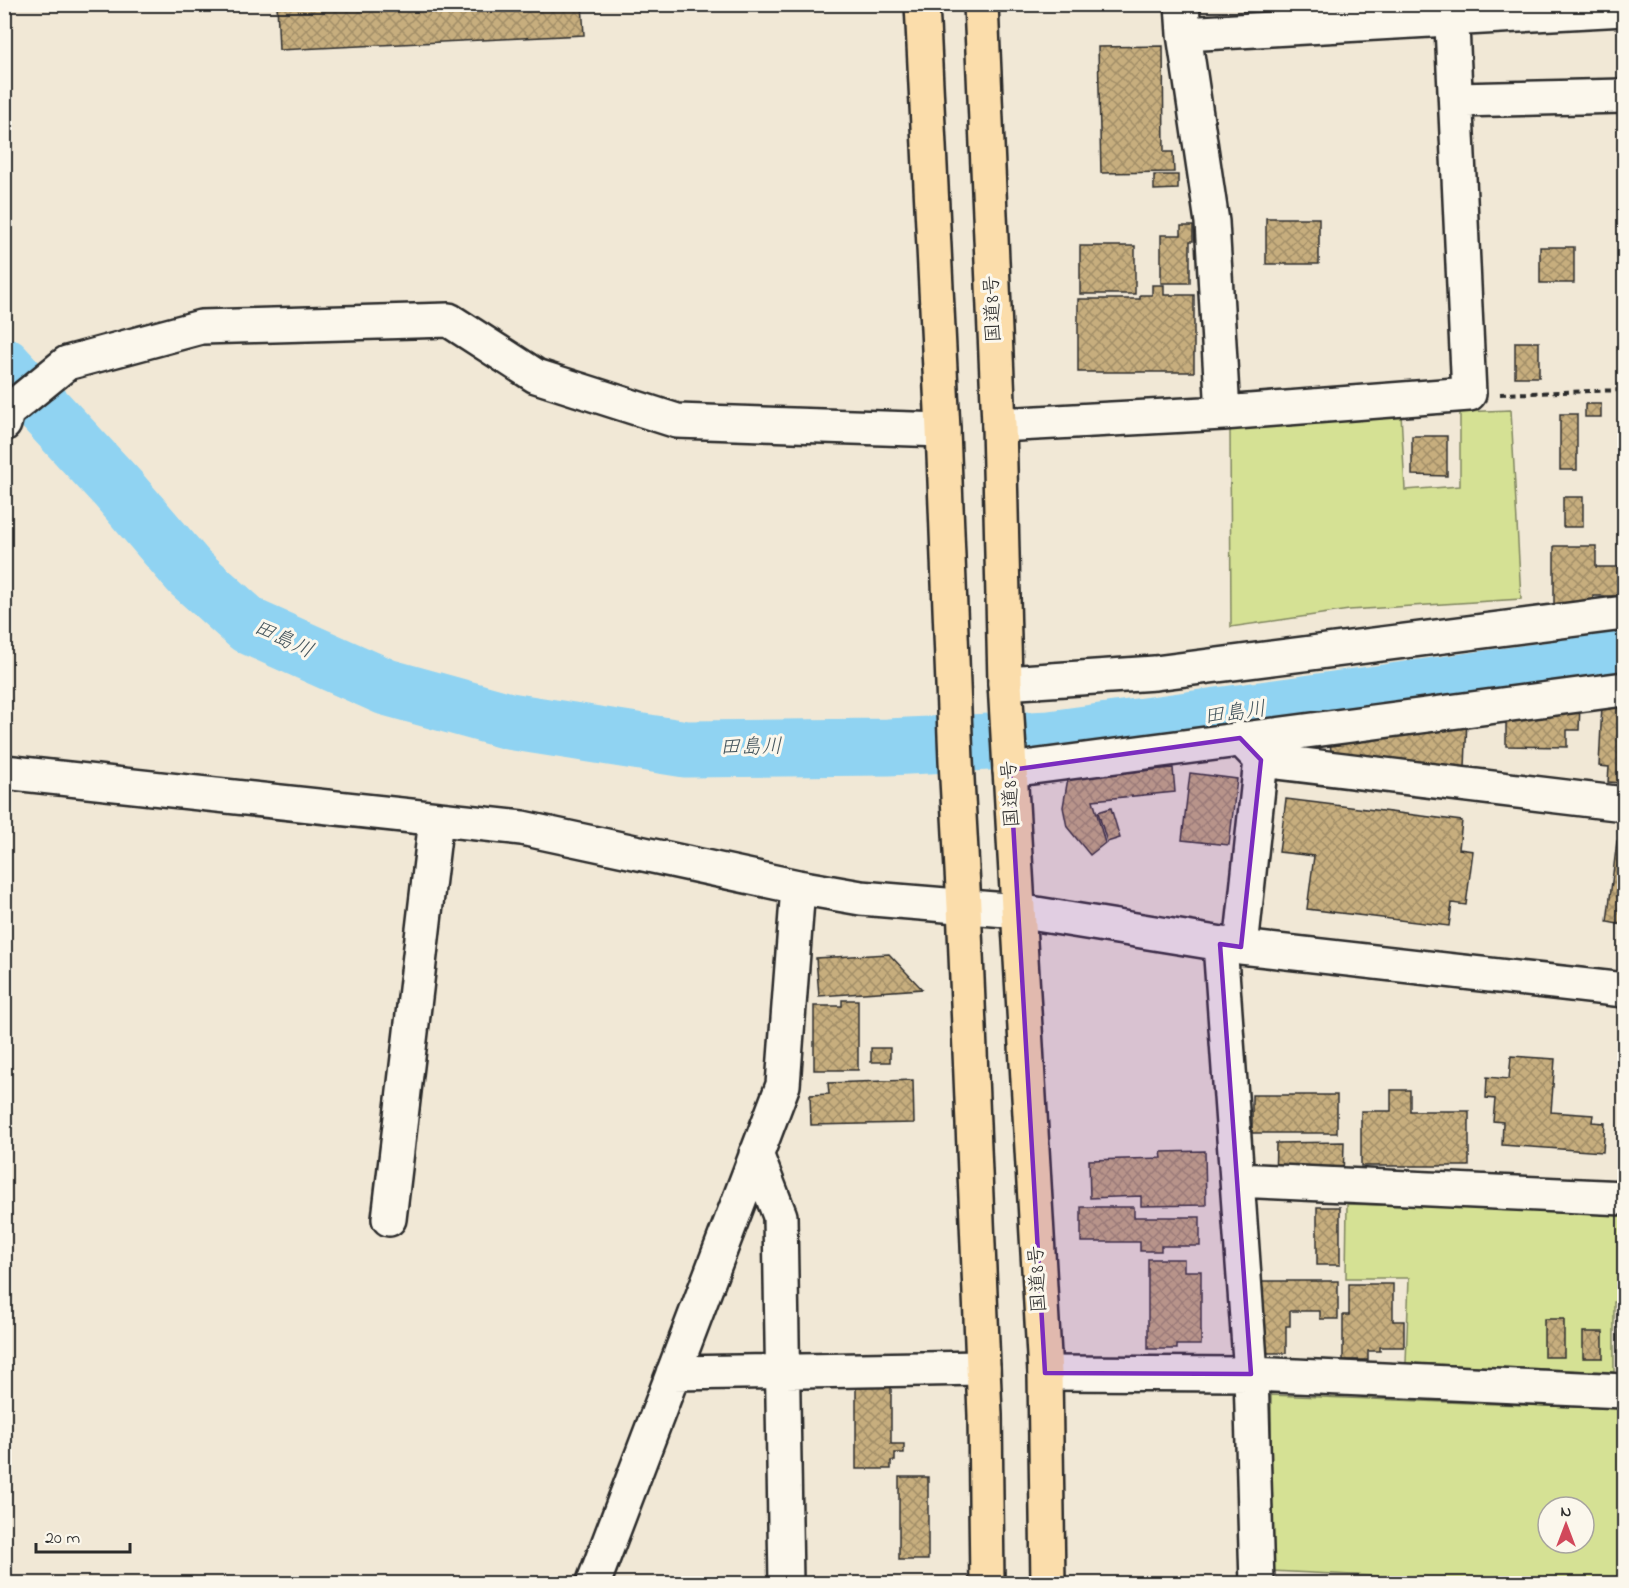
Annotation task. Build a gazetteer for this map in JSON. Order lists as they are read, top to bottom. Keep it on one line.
{"streets":{"highway":["国道8号"]},"water":["田島川"],"scale_bar":"20 m","north":"top"}
